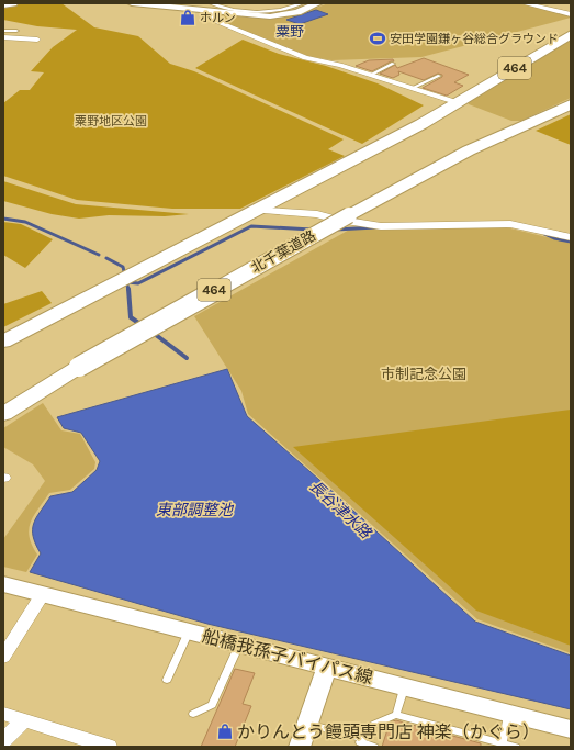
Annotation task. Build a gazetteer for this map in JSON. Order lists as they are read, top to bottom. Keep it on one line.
{"streets":{"highway":["464","北千葉道路"],"street":["船橋我孫子バイパス線"]},"districts":["粟野"],"water":["東部調整池","長谷津水路"],"parks":["粟野地区公園","市制記念公園"],"places":{"shop":["ホルン","かりんとう饅頭専門店 神楽（かぐら）"],"sports":["安田学園鎌ヶ谷総合グラウンド"]}}
